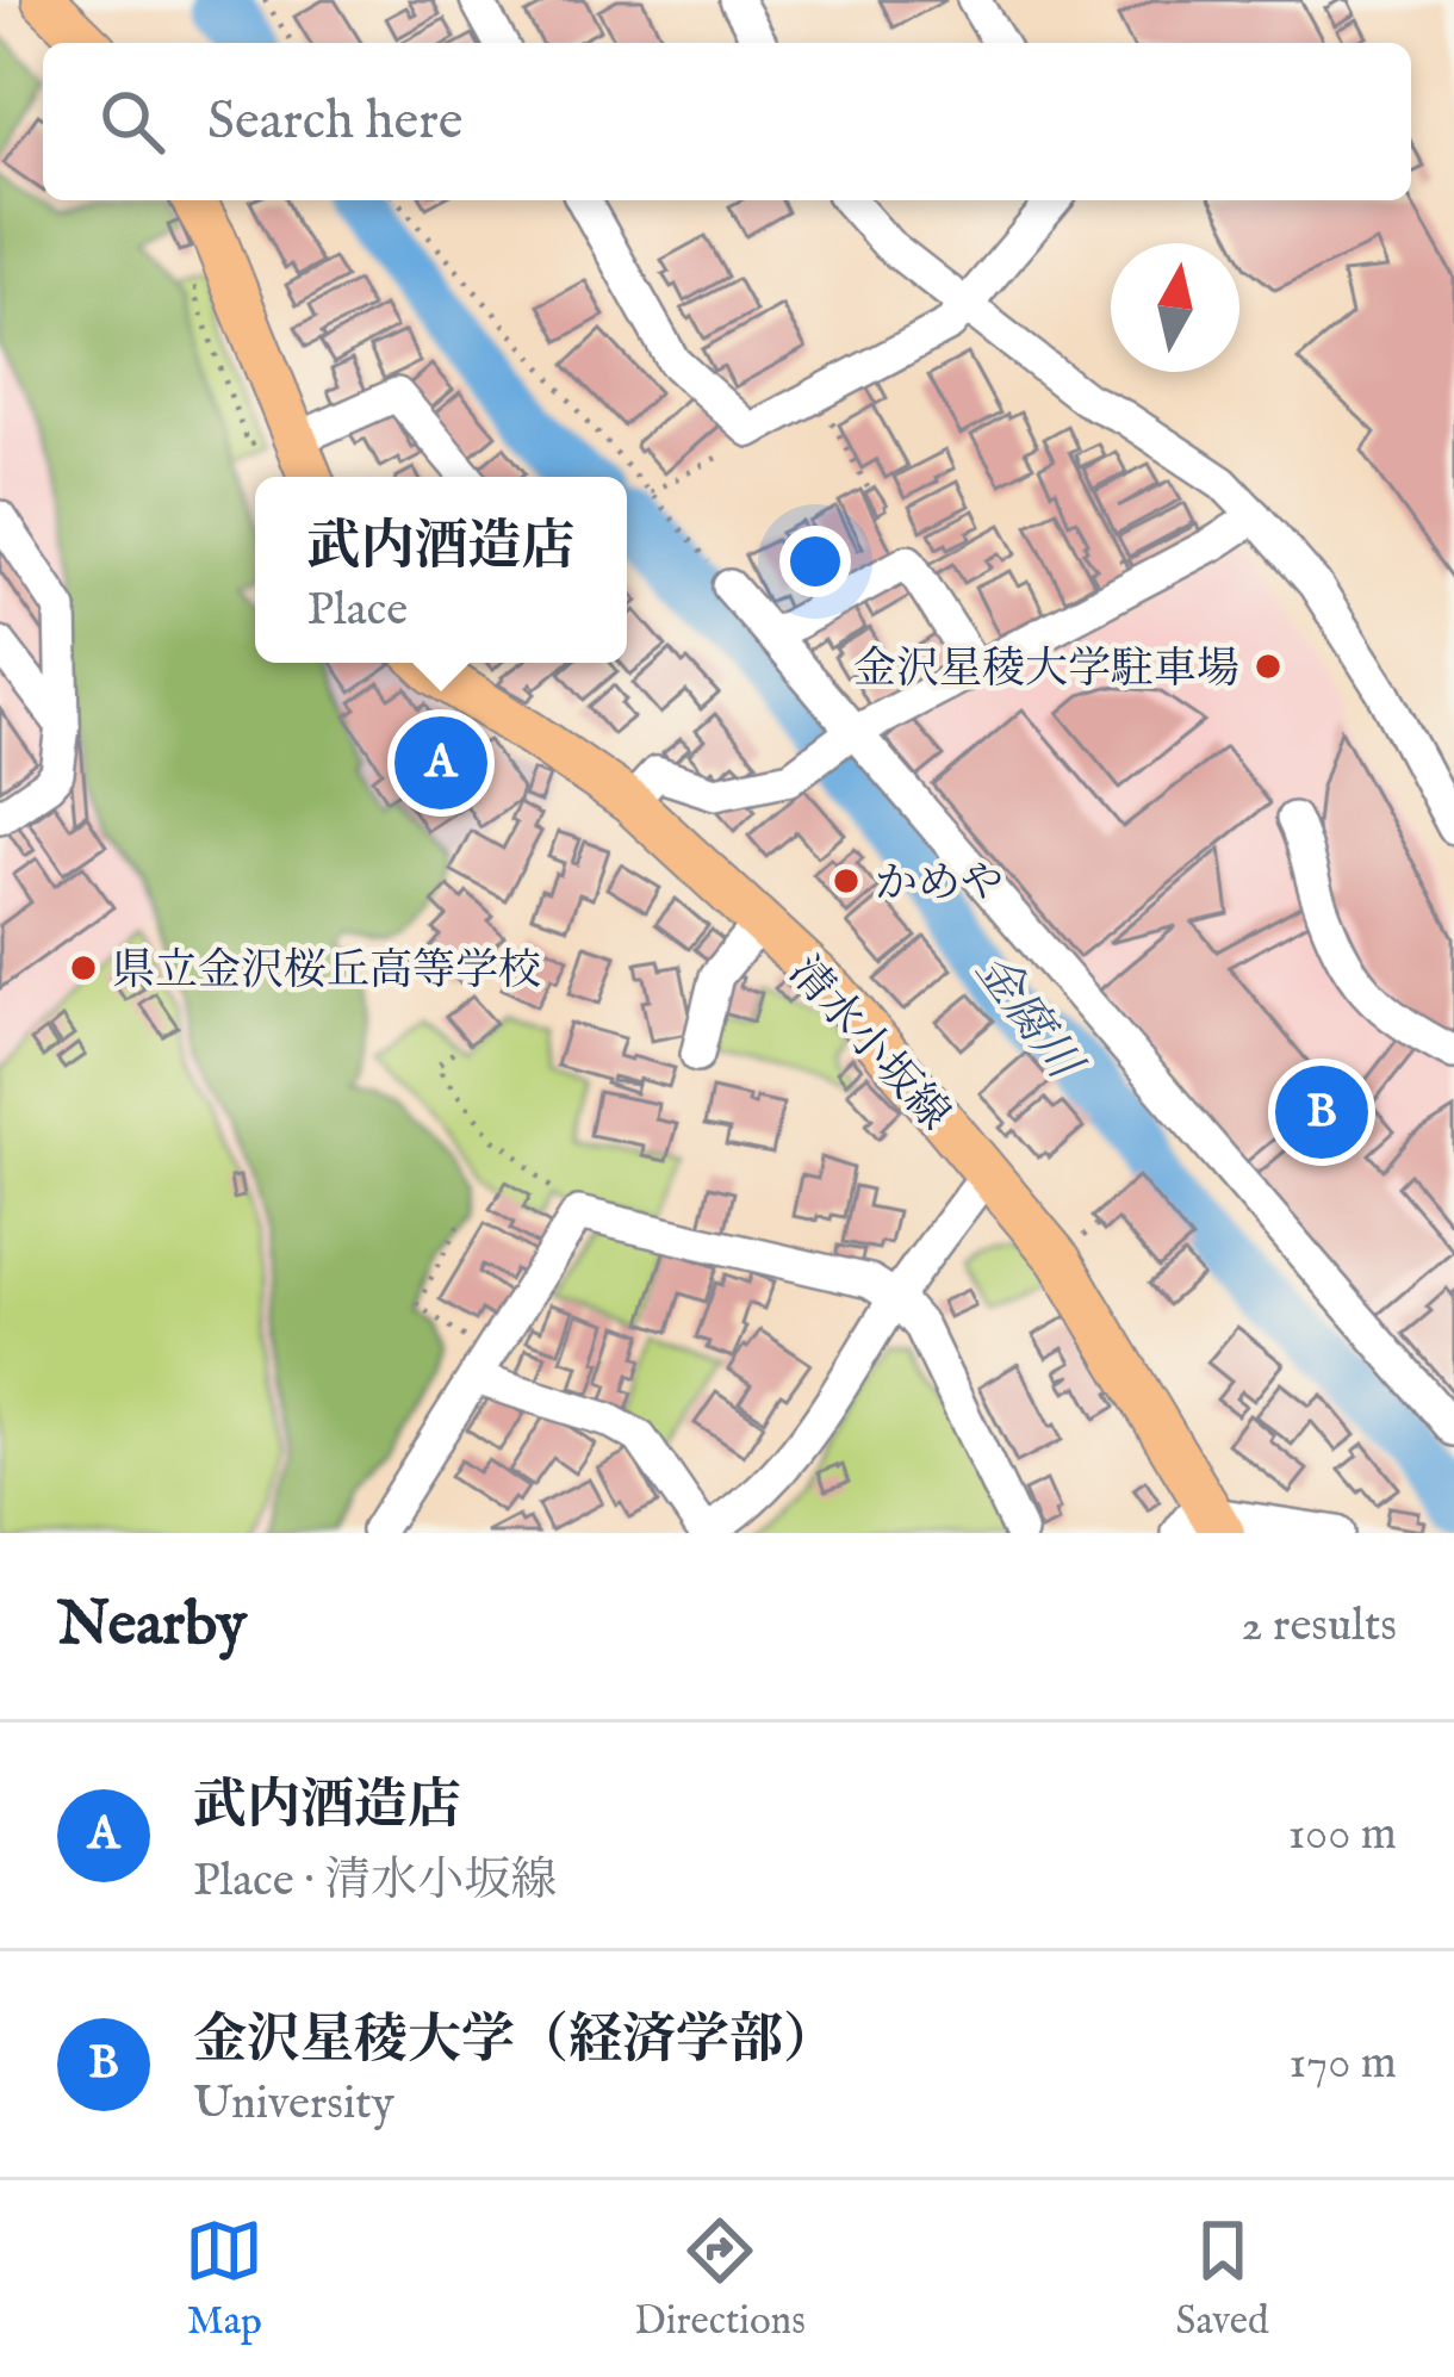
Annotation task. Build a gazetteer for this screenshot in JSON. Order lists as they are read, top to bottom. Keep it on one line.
{"streets":{"main road":["清水小坂線"]},"water":["金腐川"],"places":["金沢星稜大学駐車場","かめや","県立金沢桜丘高等学校"],"north":"top","page":{"search":"Search here","popup":["武内酒造店","Place"],"pins":["A","B"],"heading":["Nearby","2 results"],"list":[{"mark":"A","name":"武内酒造店","note":"Place · 清水小坂線","value":"100 m"},{"mark":"B","name":"金沢星稜大学（経済学部）","note":"University","value":"170 m"}],"nav":["Map","Directions","Saved"]}}
